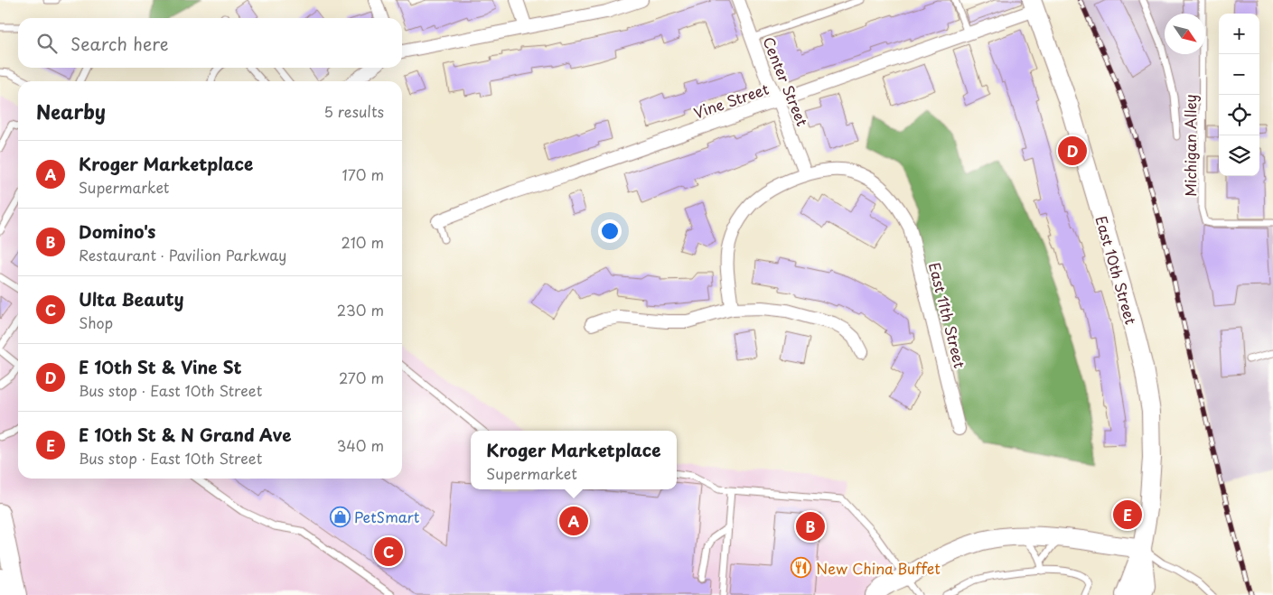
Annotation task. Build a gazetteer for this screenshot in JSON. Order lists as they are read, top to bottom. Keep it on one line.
{"streets":{"main road":["East 10th Street"],"street":["Center Street","Vine Street","East 11th Street"],"lane":["Michigan Alley"]},"crossings":[["Center Street","Vine Street"],["Center Street","East 11th Street"],["Vine Street","East 10th Street"]],"places":{"shop":["PetSmart"],"restaurant":["New China Buffet"]},"north":"bottom right","page":{"map_buttons":["+","−"],"search":"Search here","heading":["Nearby","5 results"],"pins":["D","E","A","B","C"],"list":[{"mark":"A","name":"Kroger Marketplace","note":"Supermarket","value":"170 m"},{"mark":"B","name":"Domino's","note":"Restaurant · Pavilion Parkway","value":"210 m"},{"mark":"C","name":"Ulta Beauty","note":"Shop","value":"230 m"},{"mark":"D","name":"E 10th St & Vine St","note":"Bus stop · East 10th Street","value":"270 m"},{"mark":"E","name":"E 10th St & N Grand Ave","note":"Bus stop · East 10th Street","value":"340 m"}],"popup":["Kroger Marketplace","Supermarket"]}}
